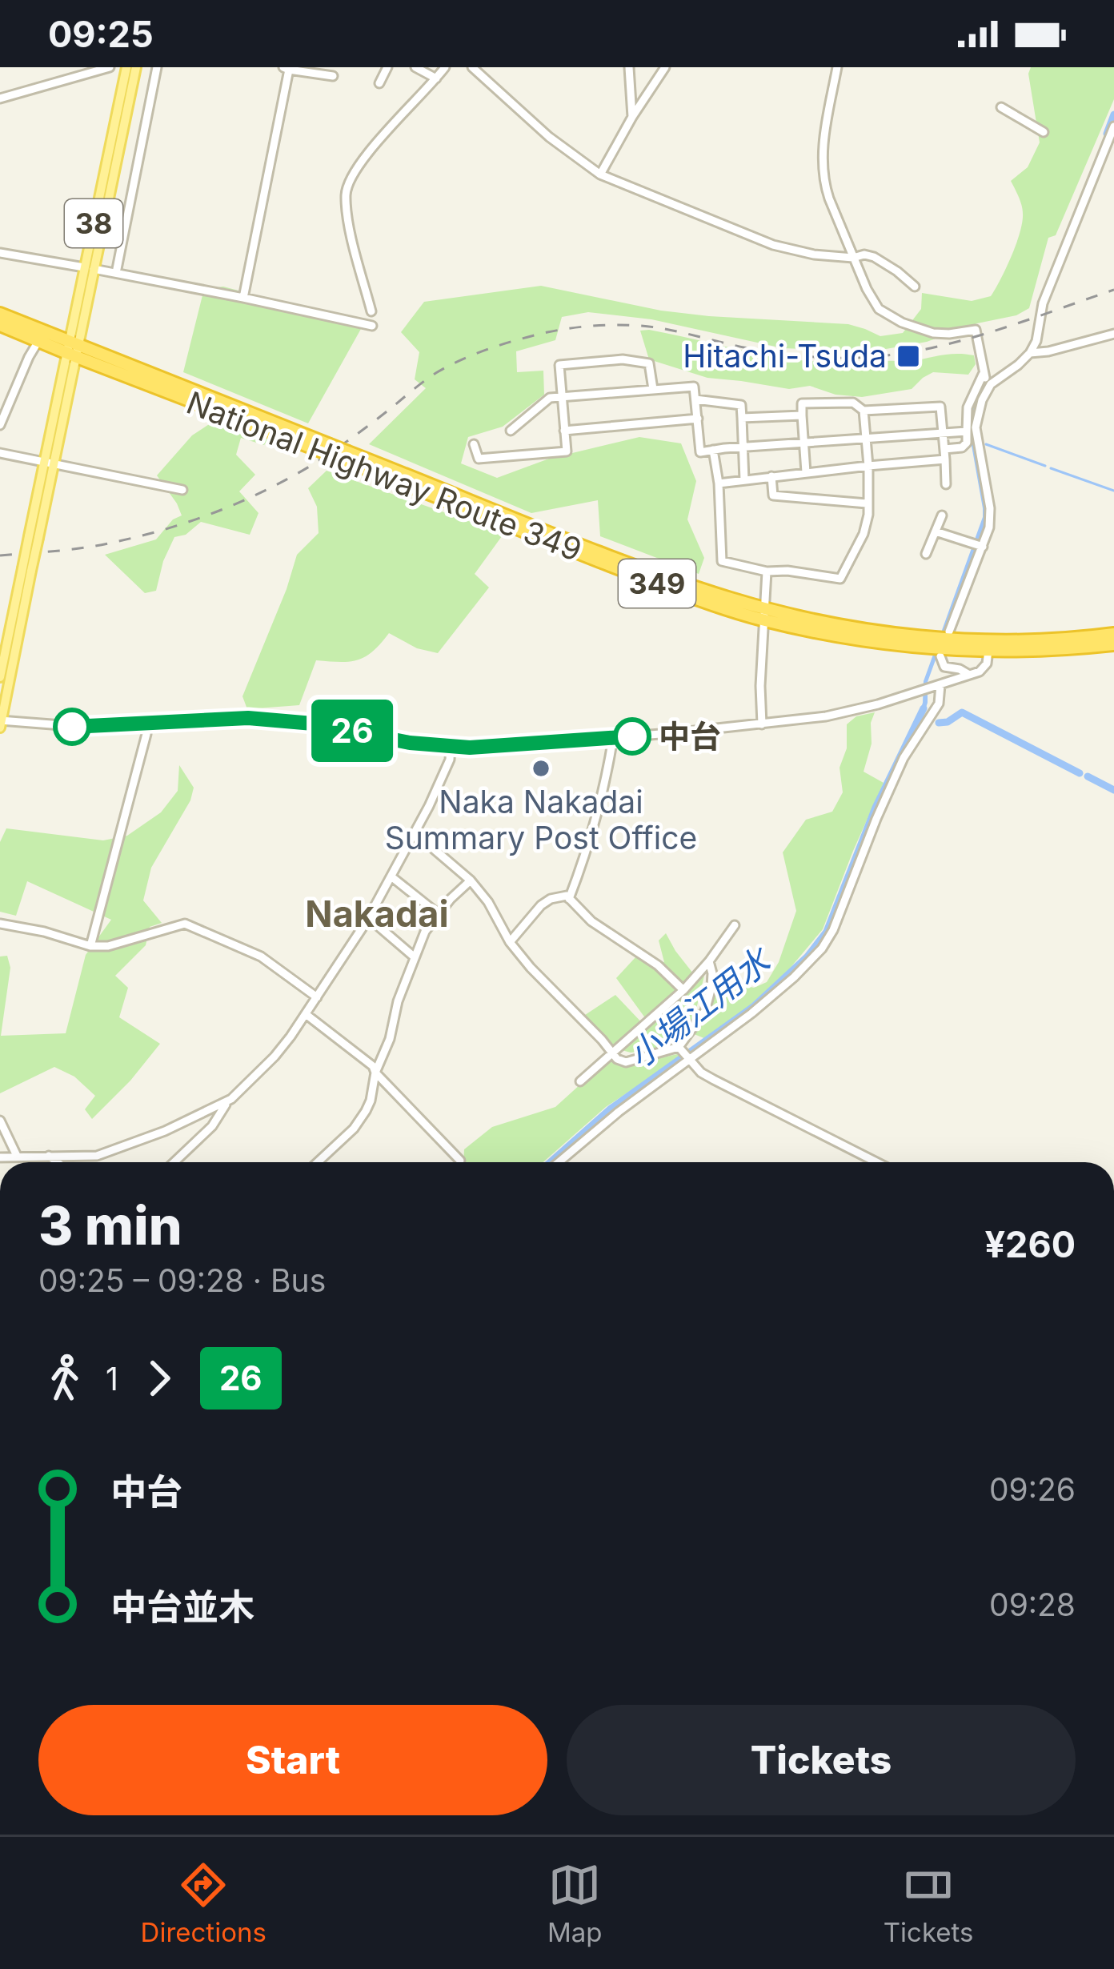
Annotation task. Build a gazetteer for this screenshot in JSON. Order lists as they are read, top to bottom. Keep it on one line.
{"streets":{"highway":["National Highway Route 349","349"],"main road":["38"]},"crossings":[["38","National Highway Route 349"]],"districts":["Nakadai"],"water":["小場江用水"],"places":{"transit":["Hitachi-Tsuda"],"other":["中台","Naka Nakadai Summary Post Office"]},"lines":["bus line 26"],"page":{"status":"09:25","on_map":"26","heading":["3 min","09:25 – 09:28 · Bus","¥260"],"legs":["1","26"],"list":[{"name":"中台","value":"09:26"},{"name":"中台並木","value":"09:28"}],"buttons":["Start","Tickets"],"tabs":["Directions","Map","Tickets"]}}
